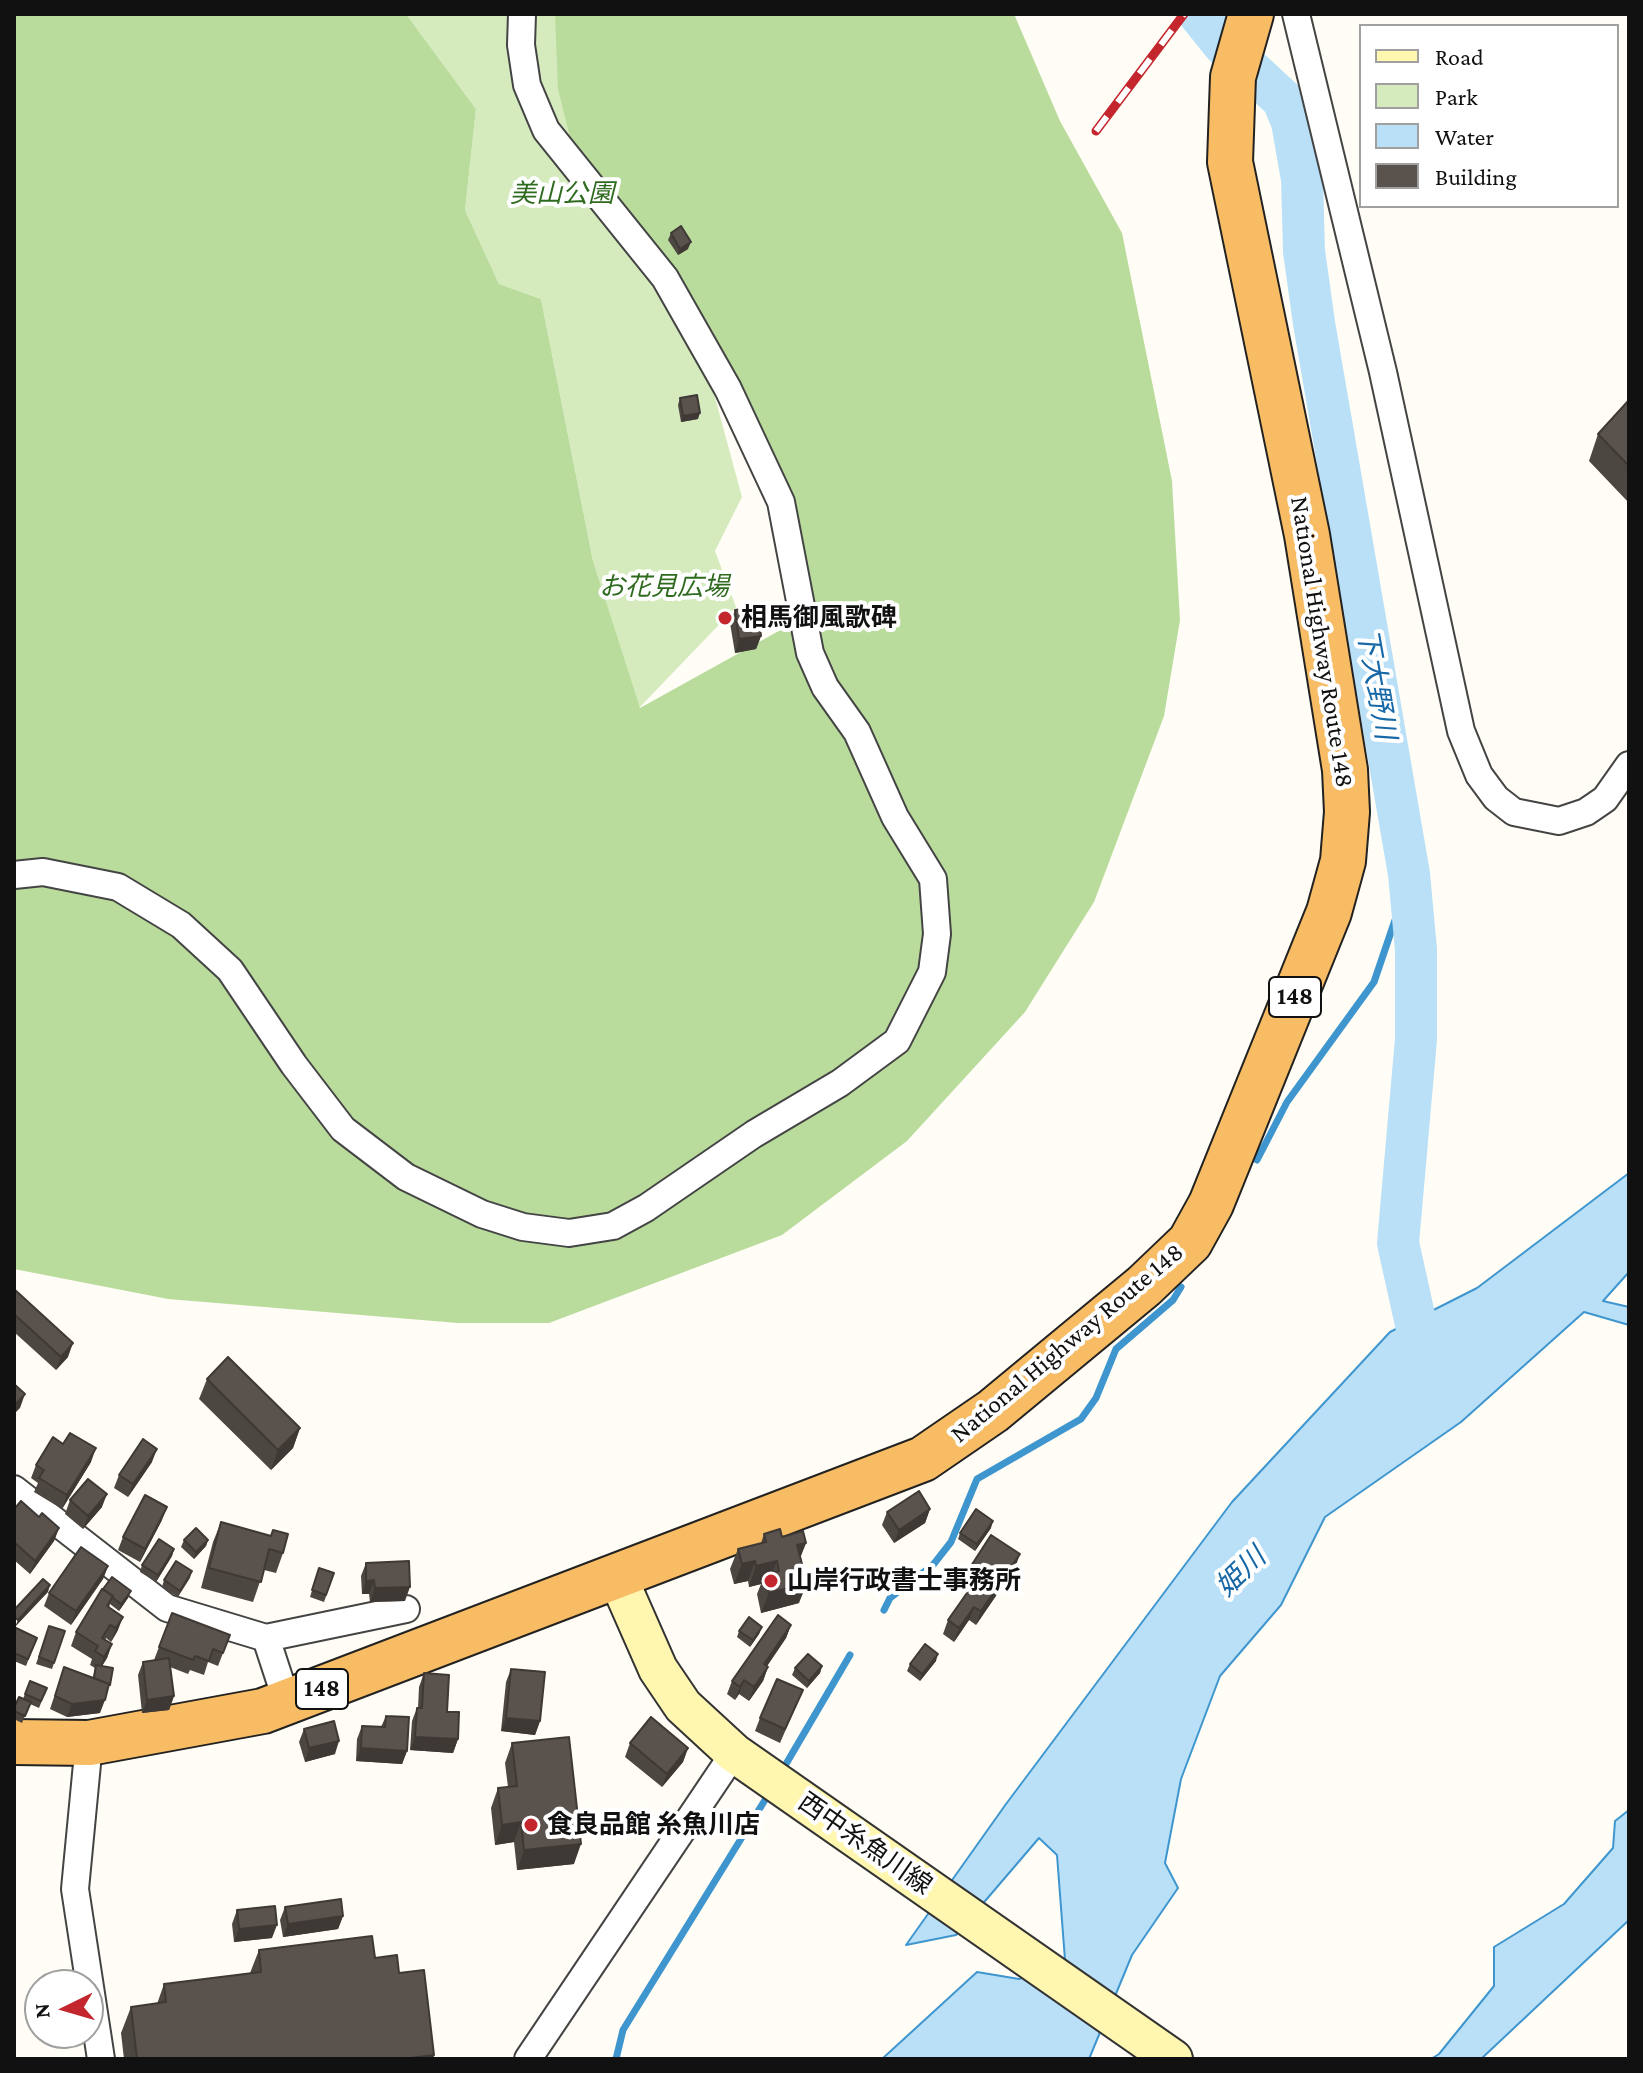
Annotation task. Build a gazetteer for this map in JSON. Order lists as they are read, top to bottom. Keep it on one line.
{"streets":{"highway":["National Highway Route 148","148"],"main road":["西中糸魚川線"]},"crossings":[["National Highway Route 148","西中糸魚川線"]],"water":["下大野川","姫川"],"parks":["美山公園","お花見広場"],"places":["相馬御風歌碑","山岸行政書士事務所","食良品館 糸魚川店"],"legend":["Road","Park","Water","Building"],"north":"left"}
